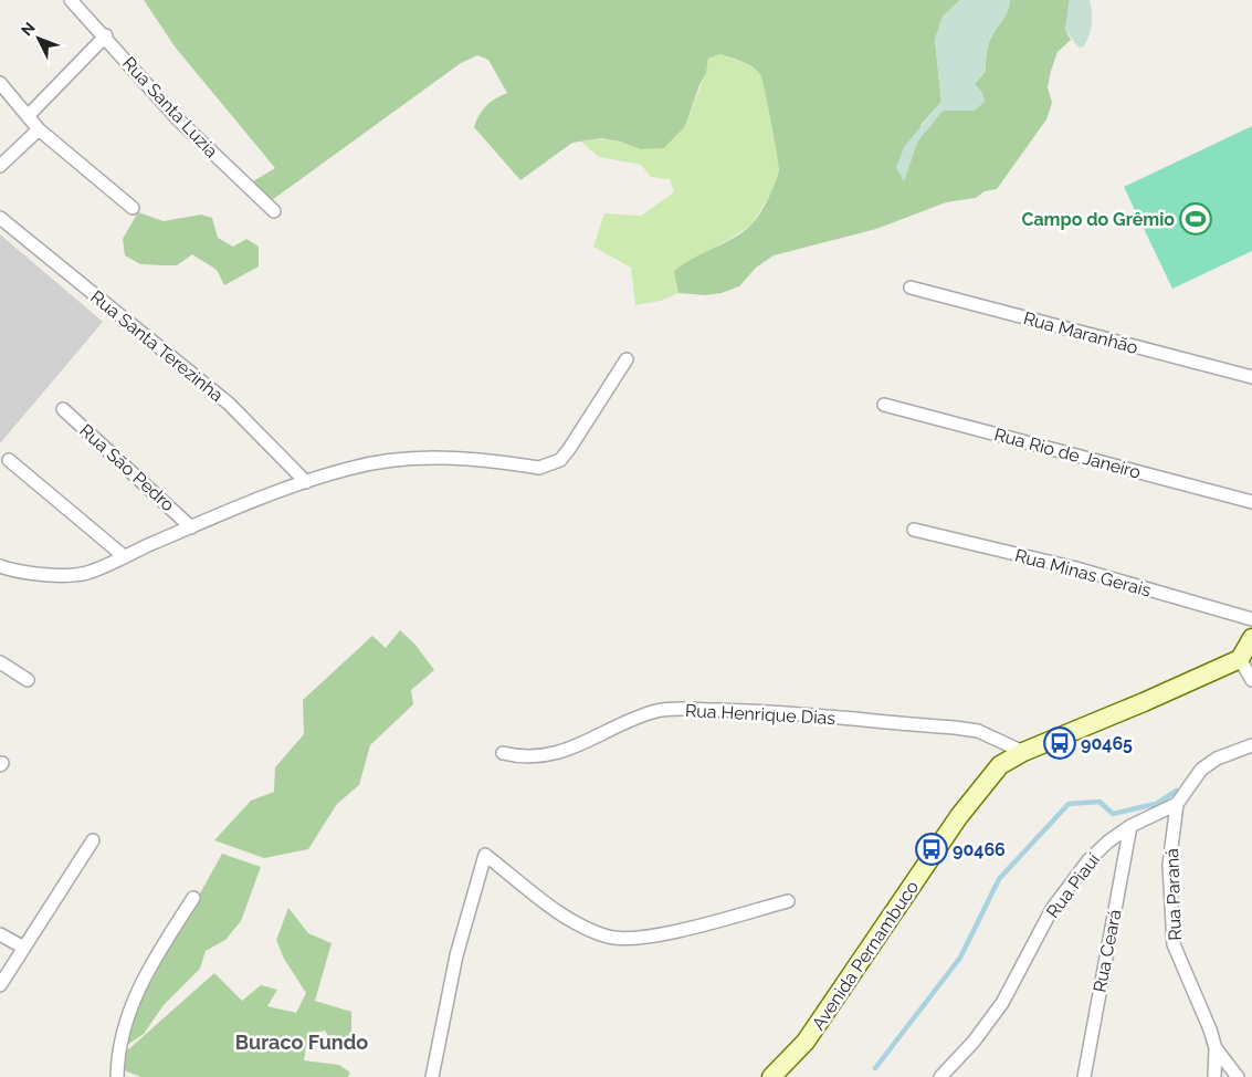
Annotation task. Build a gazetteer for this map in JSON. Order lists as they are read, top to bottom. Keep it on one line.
{"streets":{"street":["Rua Santa Luzia","Rua Maranhão","Rua Santa Terezinha","Rua Rio de Janeiro","Rua São Pedro","Rua Minas Gerais","Rua Henrique Dias","Rua Piauí","Rua Paraná","Rua Ceará","Avenida Pernambuco"]},"crossings":[["Rua Henrique Dias","Avenida Pernambuco"],["Rua Piauí","Rua Paraná"],["Rua Piauí","Rua Ceará"]],"districts":["Buraco Fundo"],"places":{"sports":["Campo do Grêmio"],"bus stop":["90465","90466"]},"north":"top left"}
